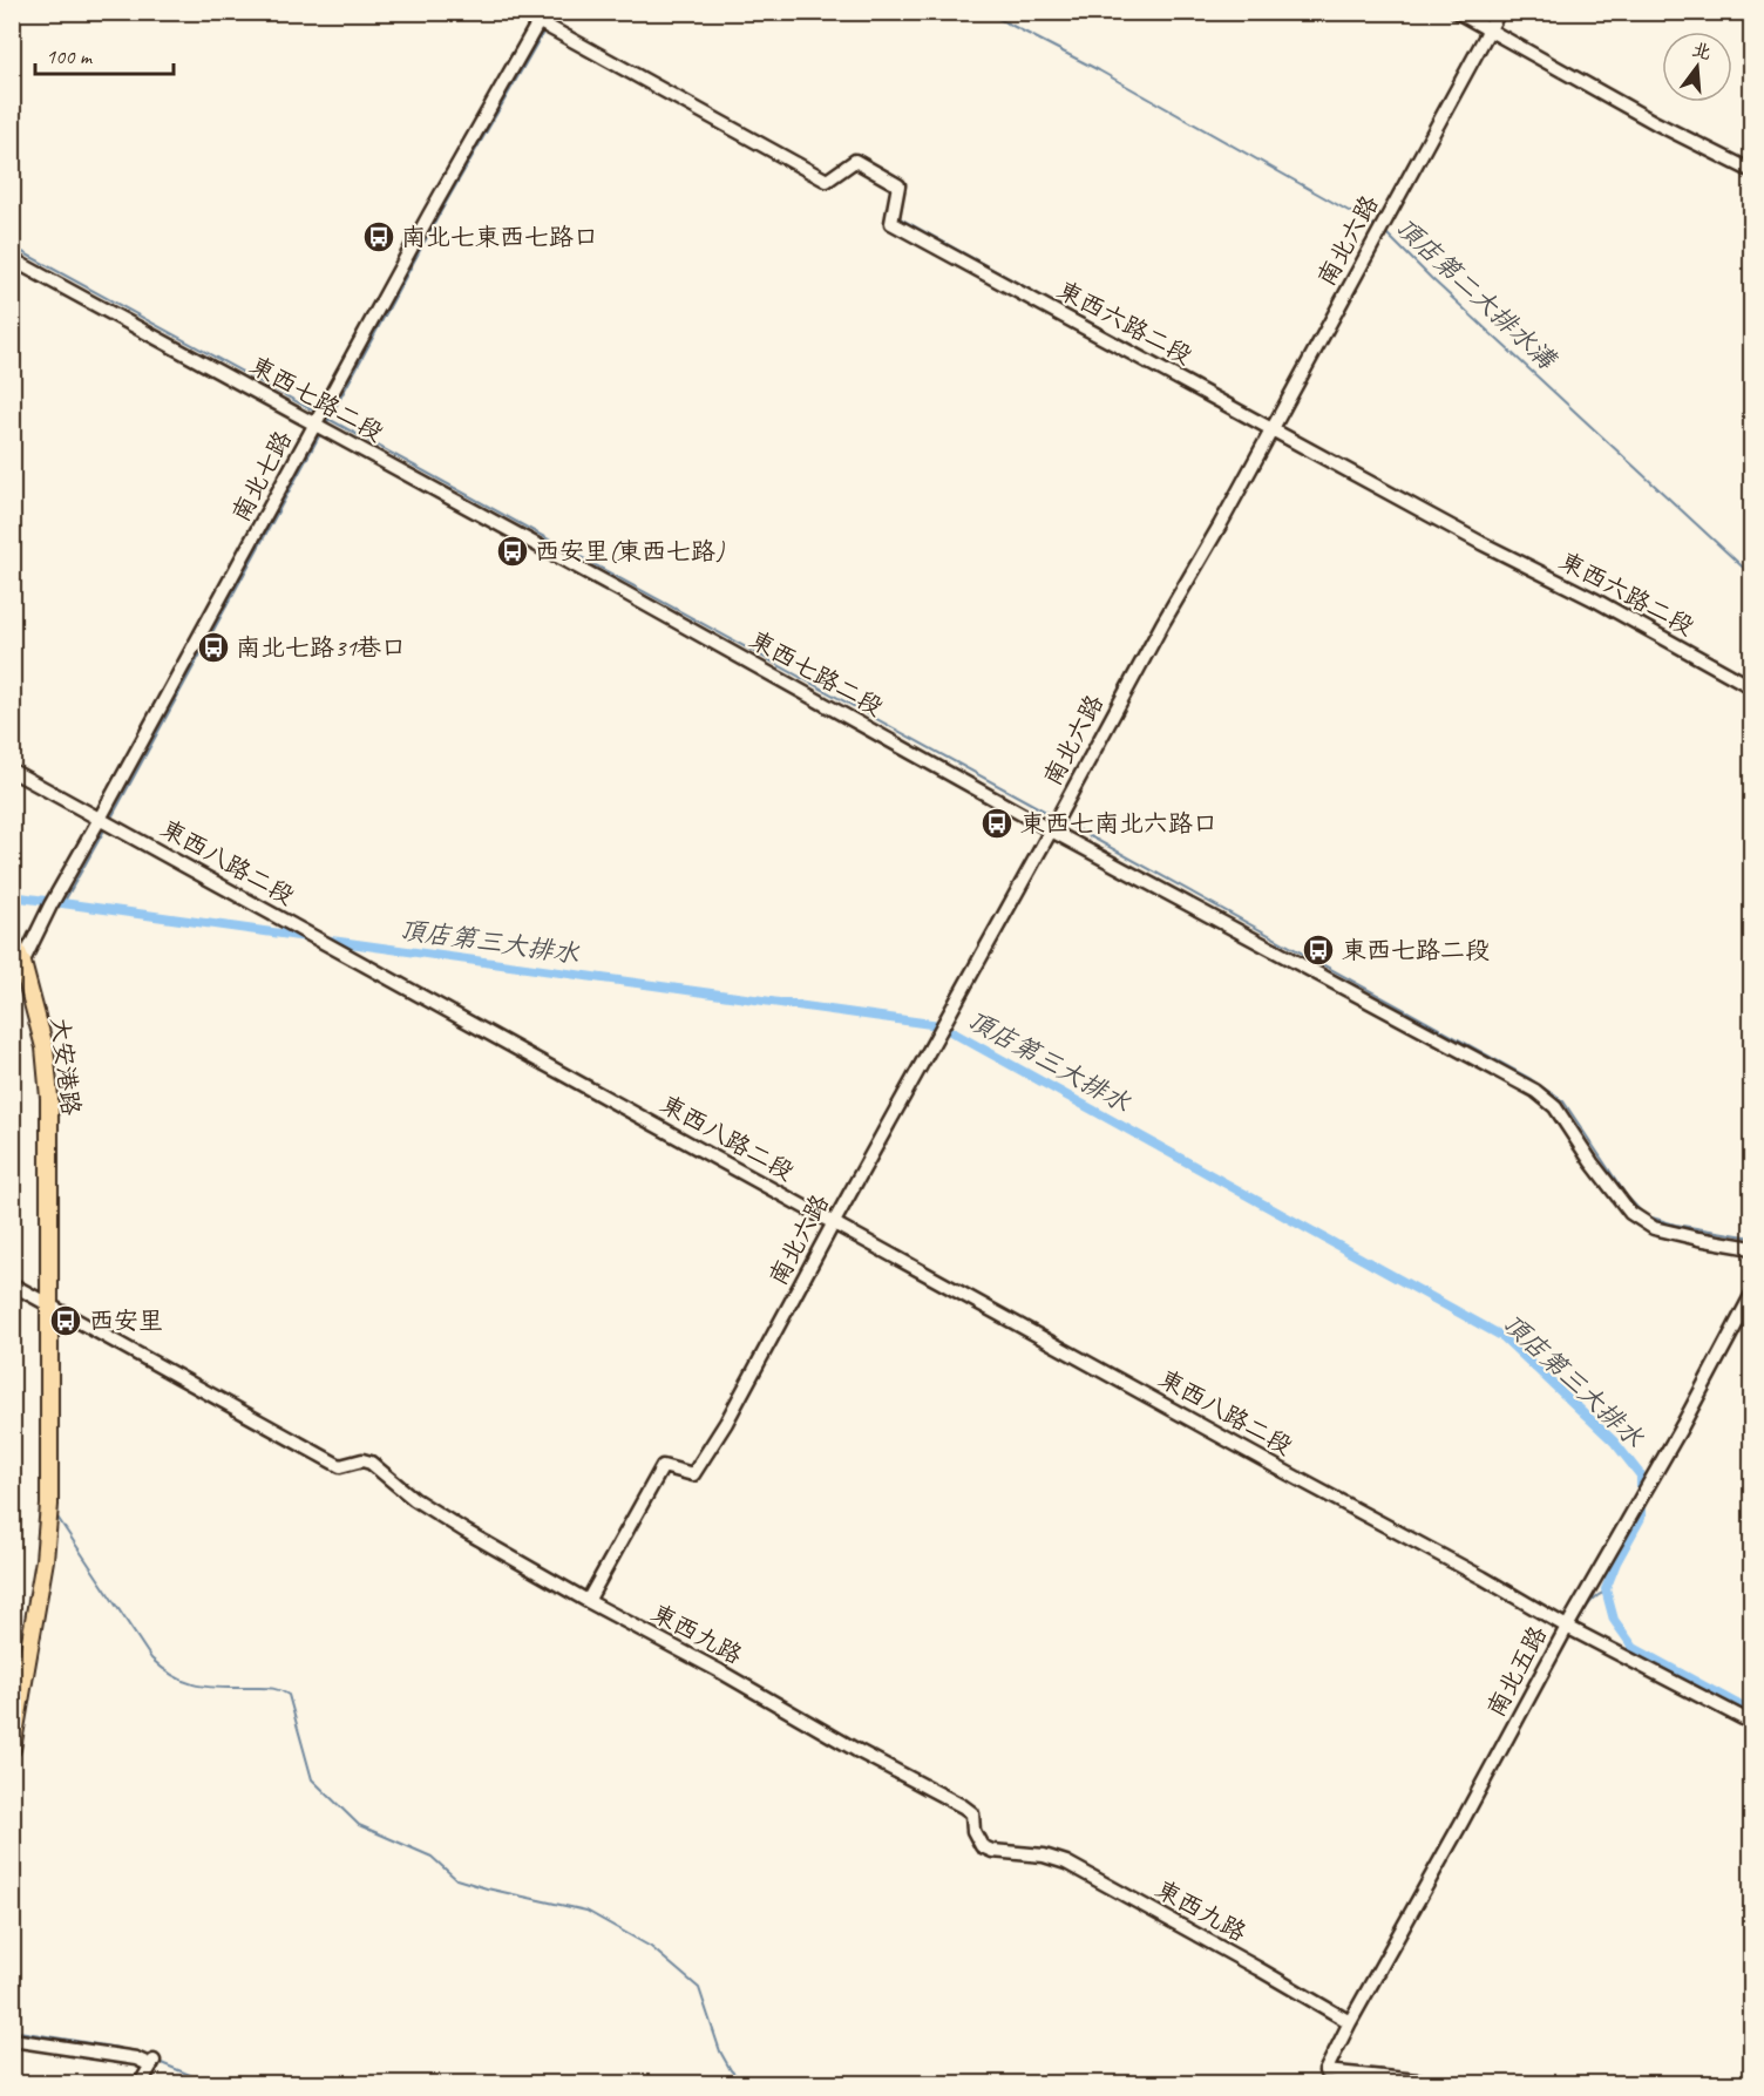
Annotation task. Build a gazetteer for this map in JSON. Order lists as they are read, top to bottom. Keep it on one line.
{"streets":{"main road":["大安港路"],"street":["南北六路","東西六路二段","東西七路二段","南北七路","東西八路二段","東西九路","南北五路"]},"crossings":[["南北六路","東西六路二段"],["南北六路","東西七路二段"],["南北六路","東西八路二段"],["南北六路","東西九路"],["東西六路二段","南北七路"],["東西七路二段","南北七路"],["南北七路","東西八路二段"],["南北七路","大安港路"],["東西八路二段","南北五路"],["大安港路","東西九路"],["東西九路","南北五路"]],"water":["頂店第二大排水溝","頂店第三大排水"],"places":{"bus stop":["南北七東西七路口","西安里(東西七路)","南北七路31巷口","東西七南北六路口","東西七路二段","西安里"]},"scale_bar":"100 m","north":"top"}
